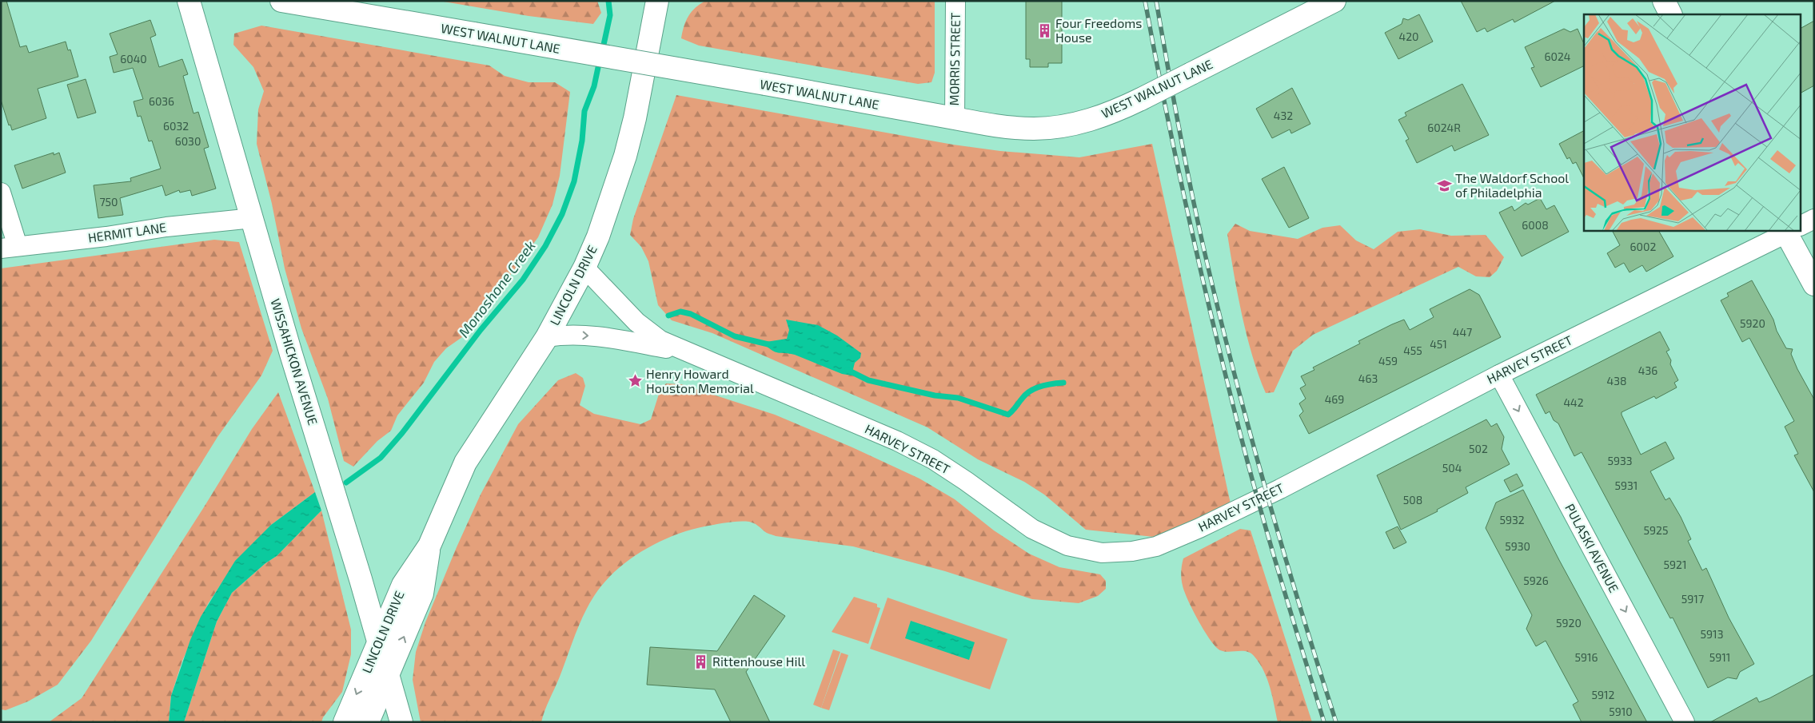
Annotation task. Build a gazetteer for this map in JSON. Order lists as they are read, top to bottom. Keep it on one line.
{"streets":{"street":["WEST WALNUT LANE","MORRIS STREET","HERMIT LANE","LINCOLN DRIVE","HARVEY STREET","WISSAHICKON AVENUE","PULASKI AVENUE"]},"crossings":[["WEST WALNUT LANE","MORRIS STREET"],["HERMIT LANE","WISSAHICKON AVENUE"],["LINCOLN DRIVE","HARVEY STREET"],["LINCOLN DRIVE","WISSAHICKON AVENUE"],["HARVEY STREET","PULASKI AVENUE"]],"one_way":["PULASKI AVENUE"],"water":["Monoshone Creek"],"places":{"building":["Four Freedoms House","Rittenhouse Hill"],"school or university":["The Waldorf School of Philadelphia"],"place":["Henry Howard Houston Memorial"]},"house_numbers":["420","6024","6040","6036","432","6032","6024R","6030","750","6008","6002","5920","447","451","455","459","436","463","438","469","442","502","5933","504","5931","508","5932","5925","5930","5921","5926","5917","5920","5913","5916","5911","5912","5910"]}
